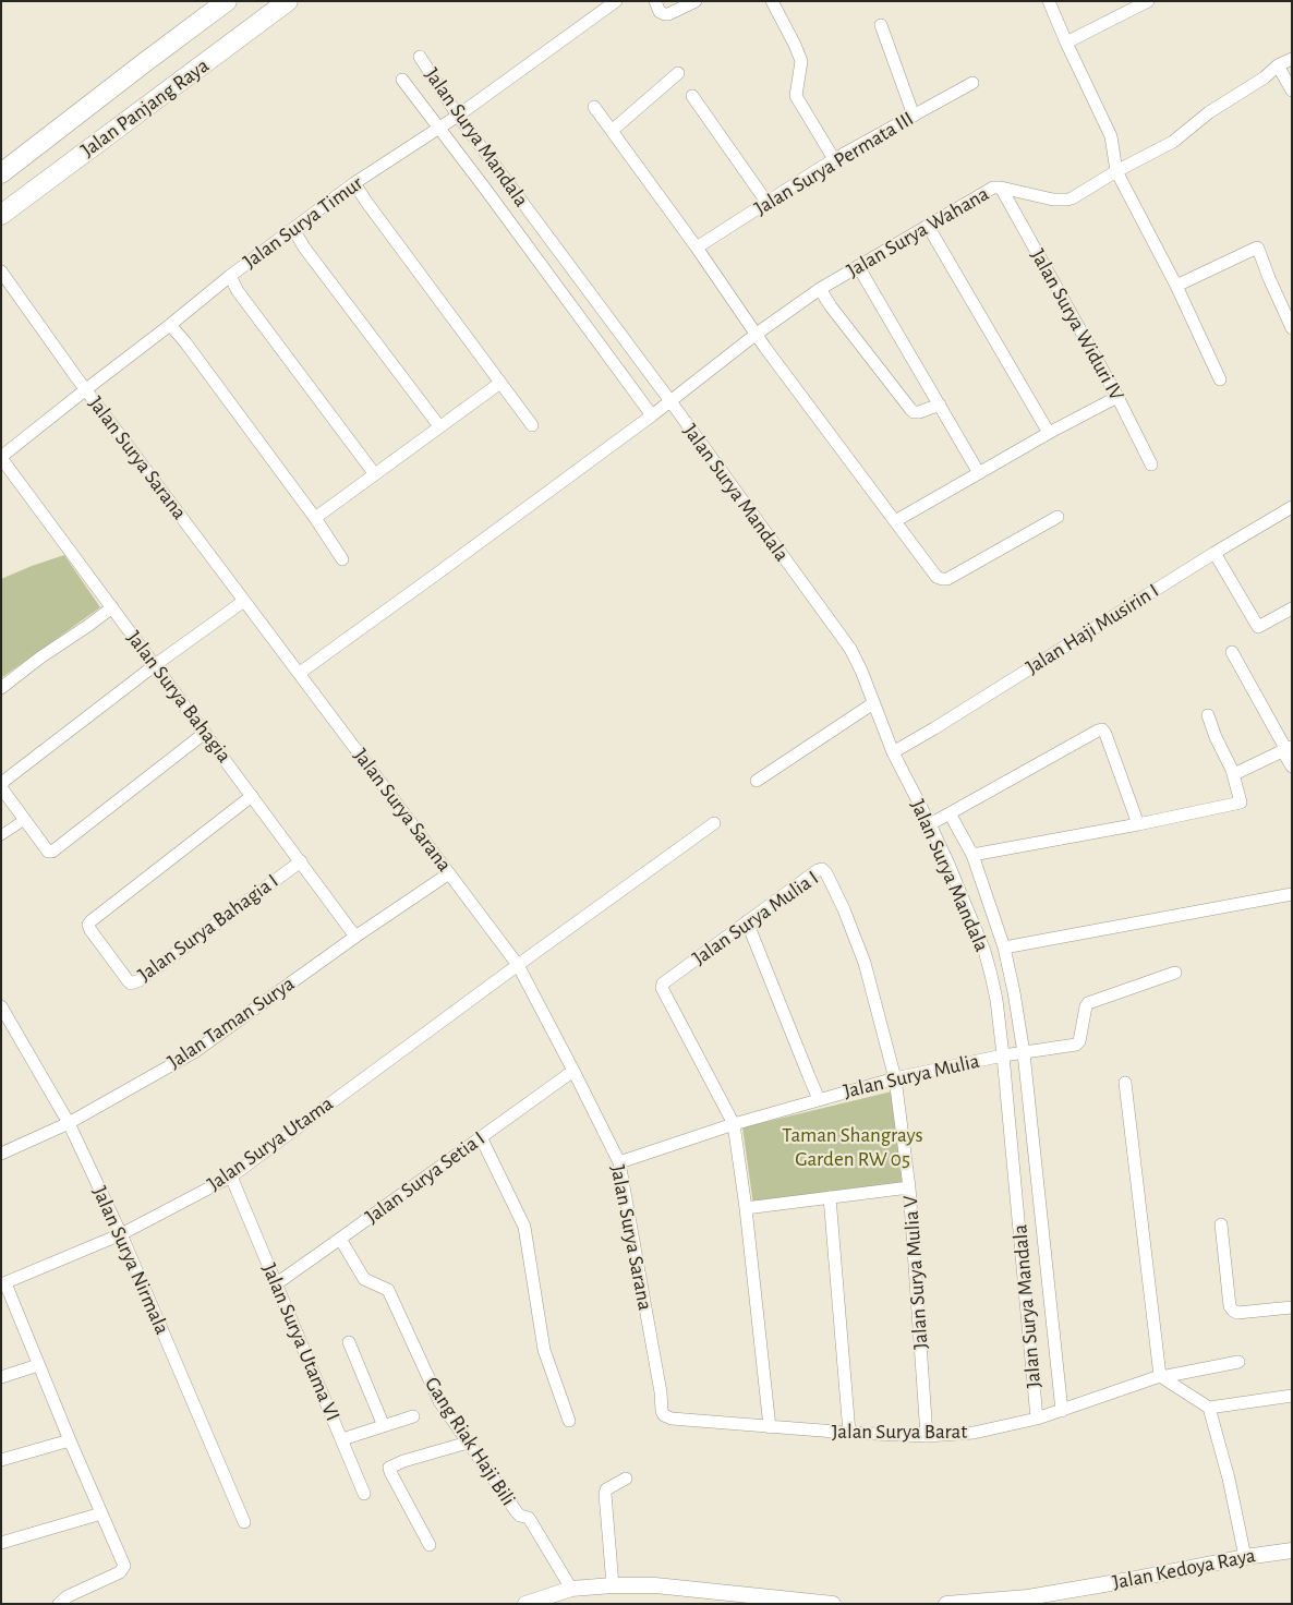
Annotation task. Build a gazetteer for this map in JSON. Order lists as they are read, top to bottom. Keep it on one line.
{"streets":{"main road":["Jalan Panjang Raya"],"street":["Jalan Surya Mandala","Jalan Surya Permata III","Jalan Surya Timur","Jalan Surya Wahana","Jalan Surya Widuri IV","Jalan Surya Sarana","Jalan Haji Musirin I","Jalan Surya Bahagia","Jalan Surya Mulia I","Jalan Surya Bahagia I","Jalan Taman Surya","Jalan Surya Mulia","Jalan Surya Utama","Jalan Surya Setia I","Jalan Surya Nirmala","Jalan Surya Mulia V","Jalan Surya Utama VI","Jalan Surya Barat","Gang Riak Haji Bili","Jalan Kedoya Raya"]},"crossings":[["Jalan Surya Mandala","Jalan Surya Timur"],["Jalan Surya Mandala","Jalan Surya Wahana"],["Jalan Surya Mandala","Jalan Surya Sarana"],["Jalan Surya Mandala","Jalan Haji Musirin I"],["Jalan Surya Mandala","Jalan Surya Mulia"],["Jalan Surya Mandala","Jalan Surya Barat"],["Jalan Surya Timur","Jalan Surya Sarana"],["Jalan Surya Timur","Jalan Surya Bahagia"],["Jalan Surya Wahana","Jalan Surya Widuri IV"],["Jalan Surya Sarana","Jalan Taman Surya"],["Jalan Surya Sarana","Jalan Surya Mulia"],["Jalan Surya Sarana","Jalan Surya Utama"],["Jalan Surya Sarana","Jalan Surya Setia I"],["Jalan Surya Sarana","Jalan Surya Barat"],["Jalan Surya Bahagia","Jalan Surya Bahagia I"],["Jalan Surya Bahagia","Jalan Taman Surya"],["Jalan Surya Mulia I","Jalan Surya Mulia"],["Jalan Surya Mulia I","Jalan Surya Mulia V"],["Jalan Taman Surya","Jalan Surya Nirmala"],["Jalan Surya Mulia","Jalan Surya Mulia V"],["Jalan Surya Utama","Jalan Surya Nirmala"],["Jalan Surya Utama","Jalan Surya Utama VI"],["Jalan Surya Setia I","Jalan Surya Utama VI"],["Jalan Surya Setia I","Gang Riak Haji Bili"],["Jalan Surya Mulia V","Jalan Surya Barat"]],"parks":["Taman Shangrays Garden RW 05"]}
